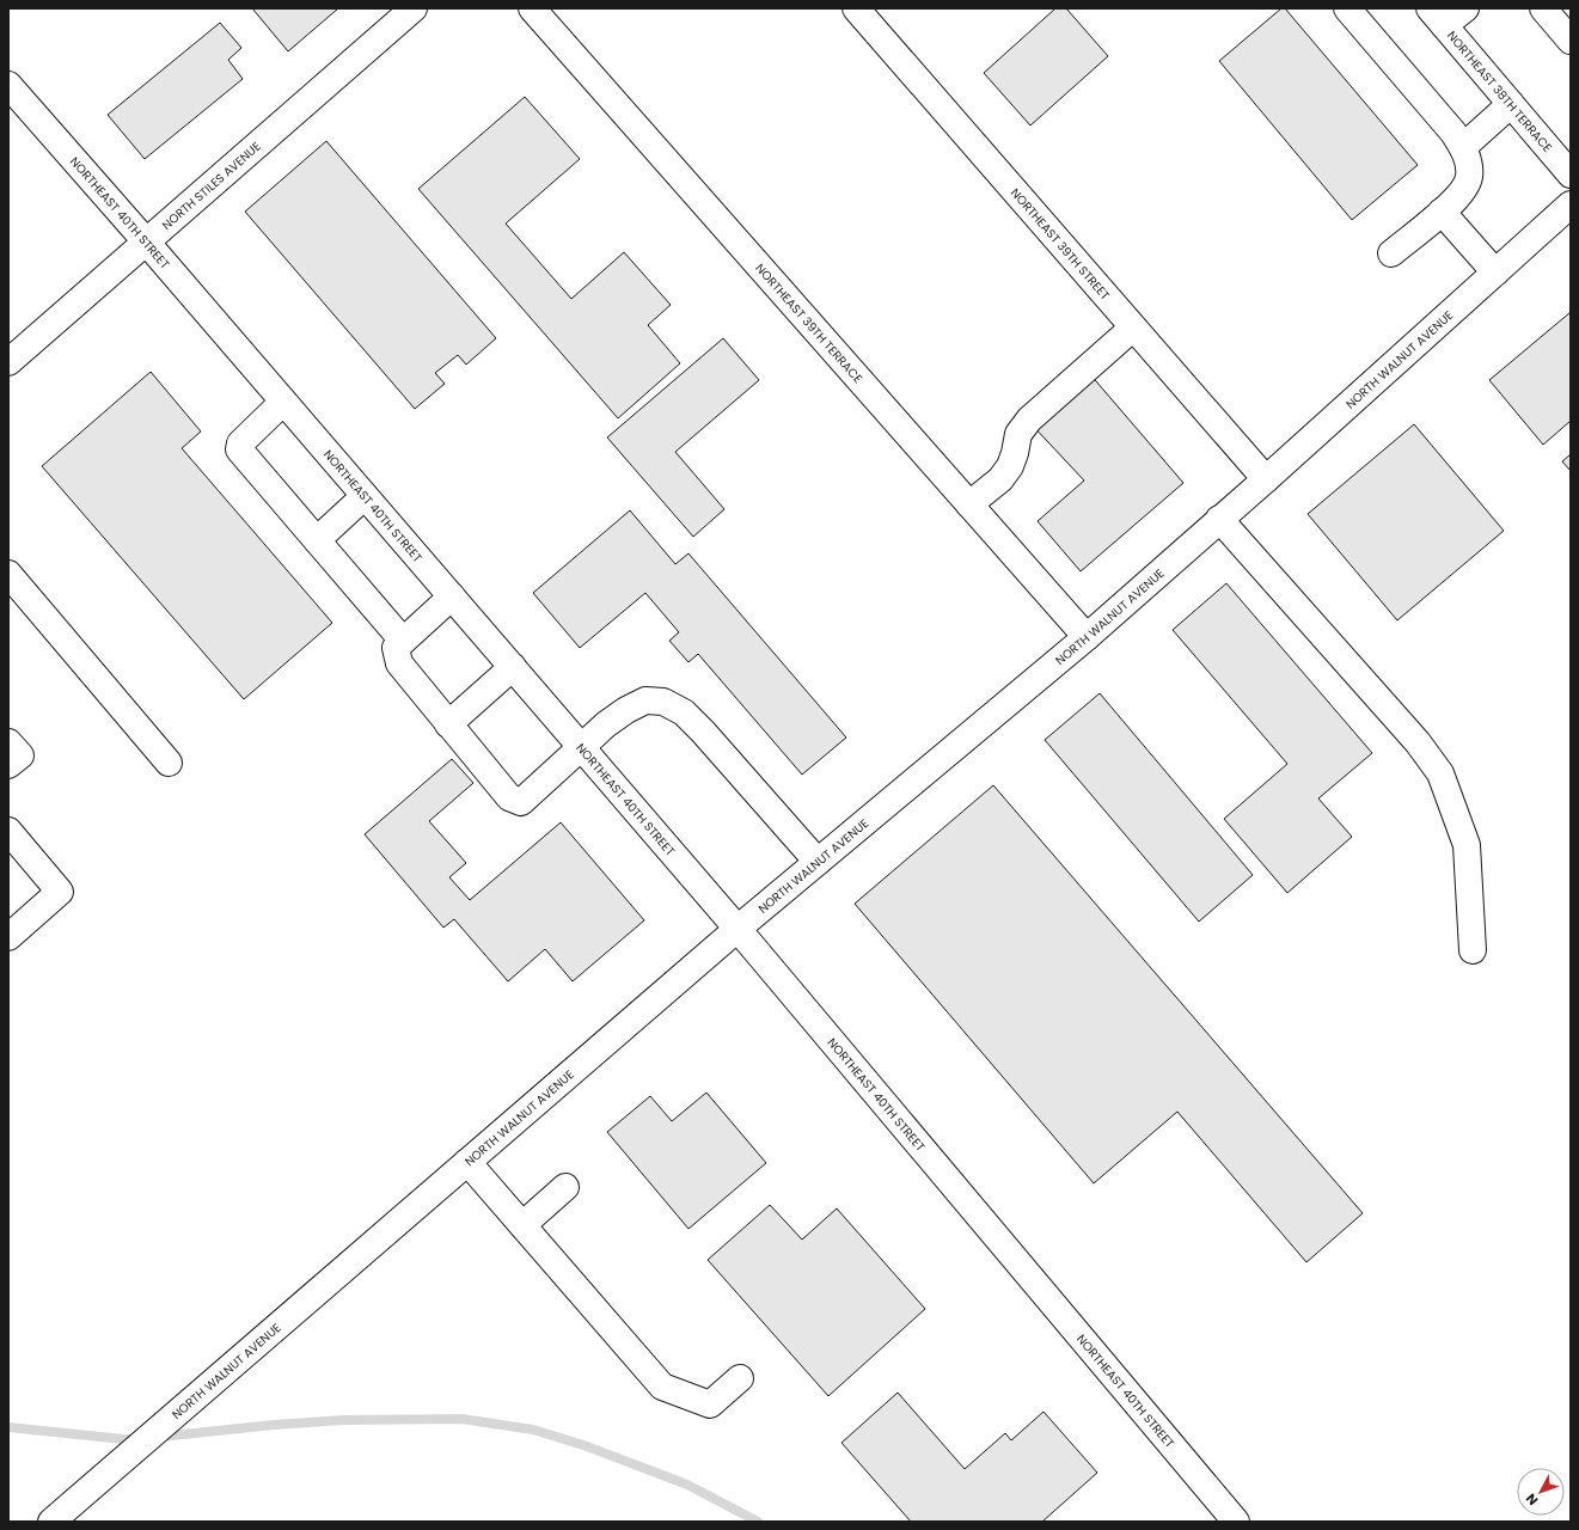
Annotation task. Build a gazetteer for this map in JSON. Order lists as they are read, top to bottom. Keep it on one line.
{"streets":{"street":["NORTHEAST 38TH TERRACE","NORTH STILES AVENUE","NORTHEAST 40TH STREET","NORTHEAST 39TH STREET","NORTHEAST 39TH TERRACE","NORTH WALNUT AVENUE"]},"crossings":[["NORTH STILES AVENUE","NORTHEAST 40TH STREET"],["NORTHEAST 40TH STREET","NORTH WALNUT AVENUE"],["NORTHEAST 39TH STREET","NORTH WALNUT AVENUE"],["NORTHEAST 39TH TERRACE","NORTH WALNUT AVENUE"]],"north":"bottom left"}
